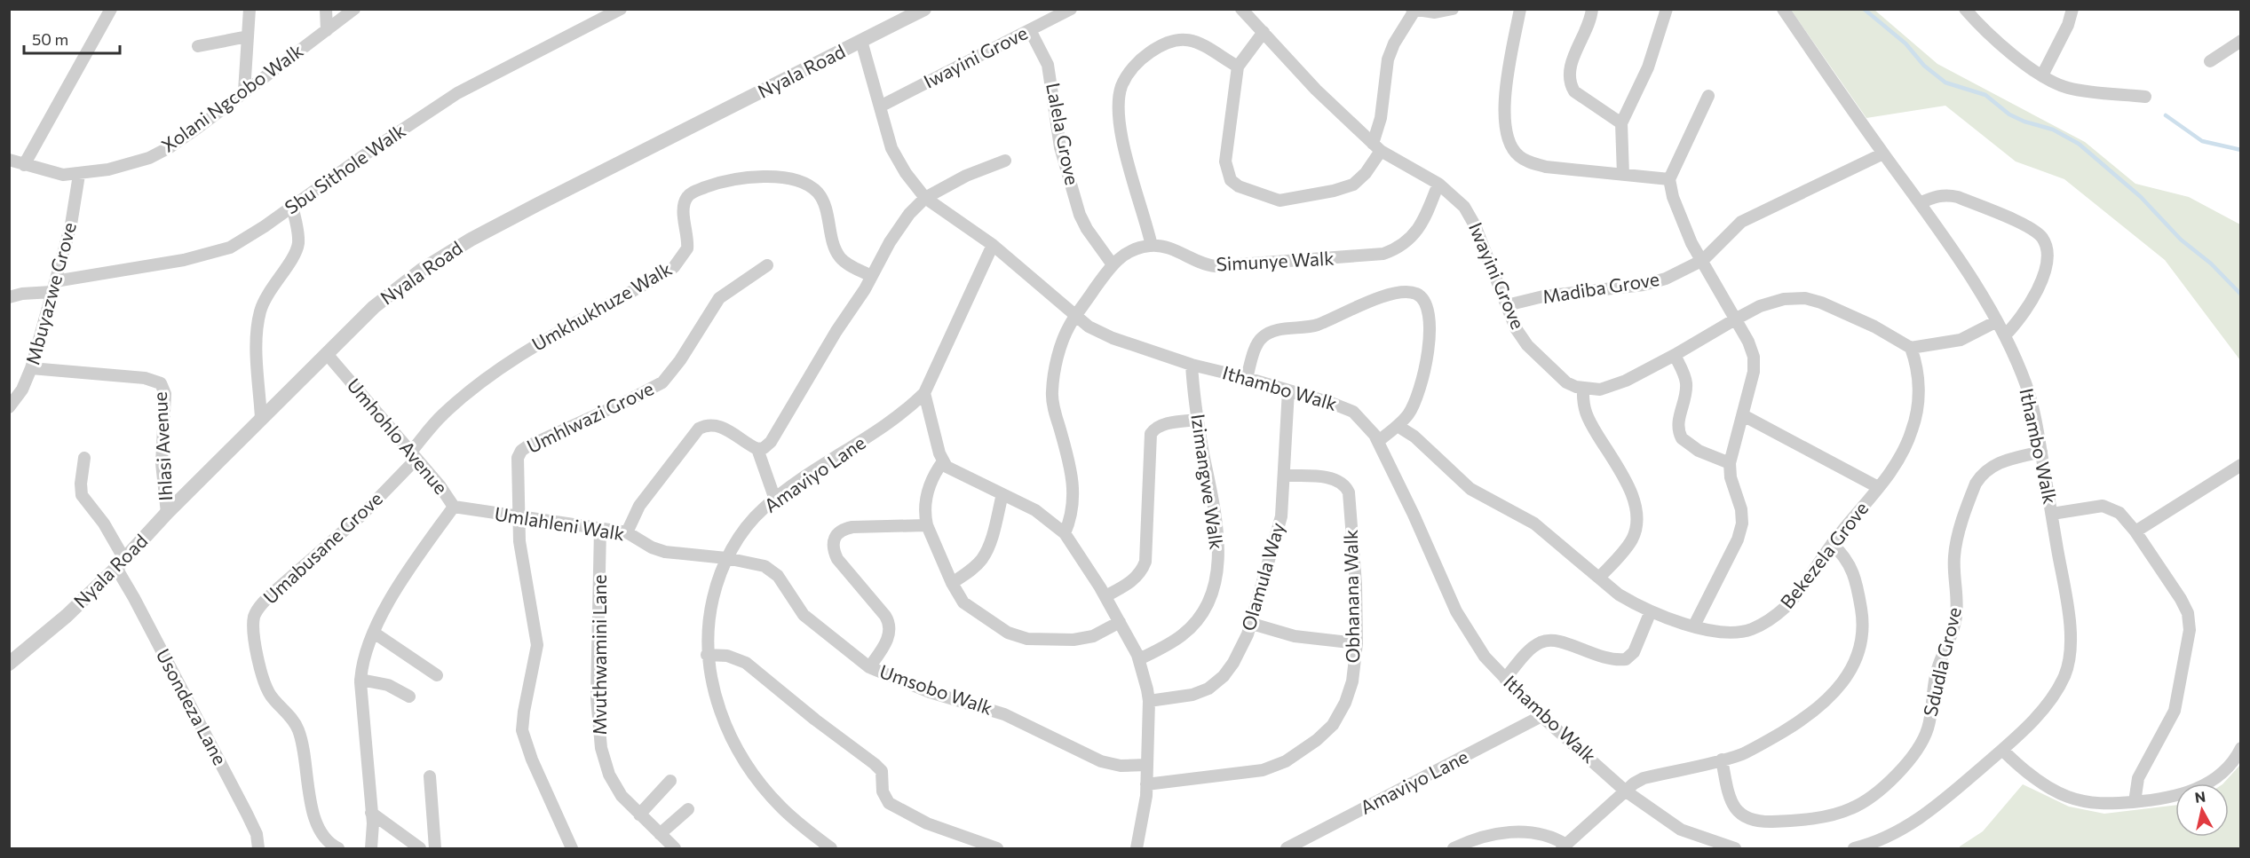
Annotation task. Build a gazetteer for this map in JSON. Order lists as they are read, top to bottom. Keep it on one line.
{"streets":{"street":["Iwayini Grove","Nyala Road","Xolani Ngcobo Walk","Lalela Grove","Sbu Sithole Walk","Simunye Walk","Madiba Grove","Mbuyazwe Grove","Umkhukhuze Walk","Ithambo Walk","Umhlwazi Grove","Umhohlo Avenue","Ihlasi Avenue","Amaviyo Lane","Izimangwe Walk","Umlahleni Walk","Umabusane Grove","Bekezela Grove","Olamula Way","Obhanana Walk","Mvuthwamini Lane","Sdudla Grove","Umsobo Walk","Usondeza Lane"]},"crossings":[["Iwayini Grove","Lalela Grove"],["Iwayini Grove","Simunye Walk"],["Iwayini Grove","Madiba Grove"],["Iwayini Grove","Ithambo Walk"],["Nyala Road","Ithambo Walk"],["Nyala Road","Umhohlo Avenue"],["Nyala Road","Ihlasi Avenue"],["Nyala Road","Usondeza Lane"],["Xolani Ngcobo Walk","Mbuyazwe Grove"],["Sbu Sithole Walk","Mbuyazwe Grove"],["Madiba Grove","Ithambo Walk"],["Mbuyazwe Grove","Ihlasi Avenue"],["Umkhukhuze Walk","Umhohlo Avenue"],["Umkhukhuze Walk","Umabusane Grove"],["Ithambo Walk","Amaviyo Lane"],["Ithambo Walk","Izimangwe Walk"],["Ithambo Walk","Olamula Way"],["Ithambo Walk","Sdudla Grove"],["Umhlwazi Grove","Umlahleni Walk"],["Umhohlo Avenue","Umlahleni Walk"],["Umhohlo Avenue","Umabusane Grove"],["Amaviyo Lane","Umlahleni Walk"],["Amaviyo Lane","Umsobo Walk"],["Umlahleni Walk","Mvuthwamini Lane"],["Umlahleni Walk","Umsobo Walk"],["Olamula Way","Obhanana Walk"]],"scale_bar":"50 m","north":"top"}
